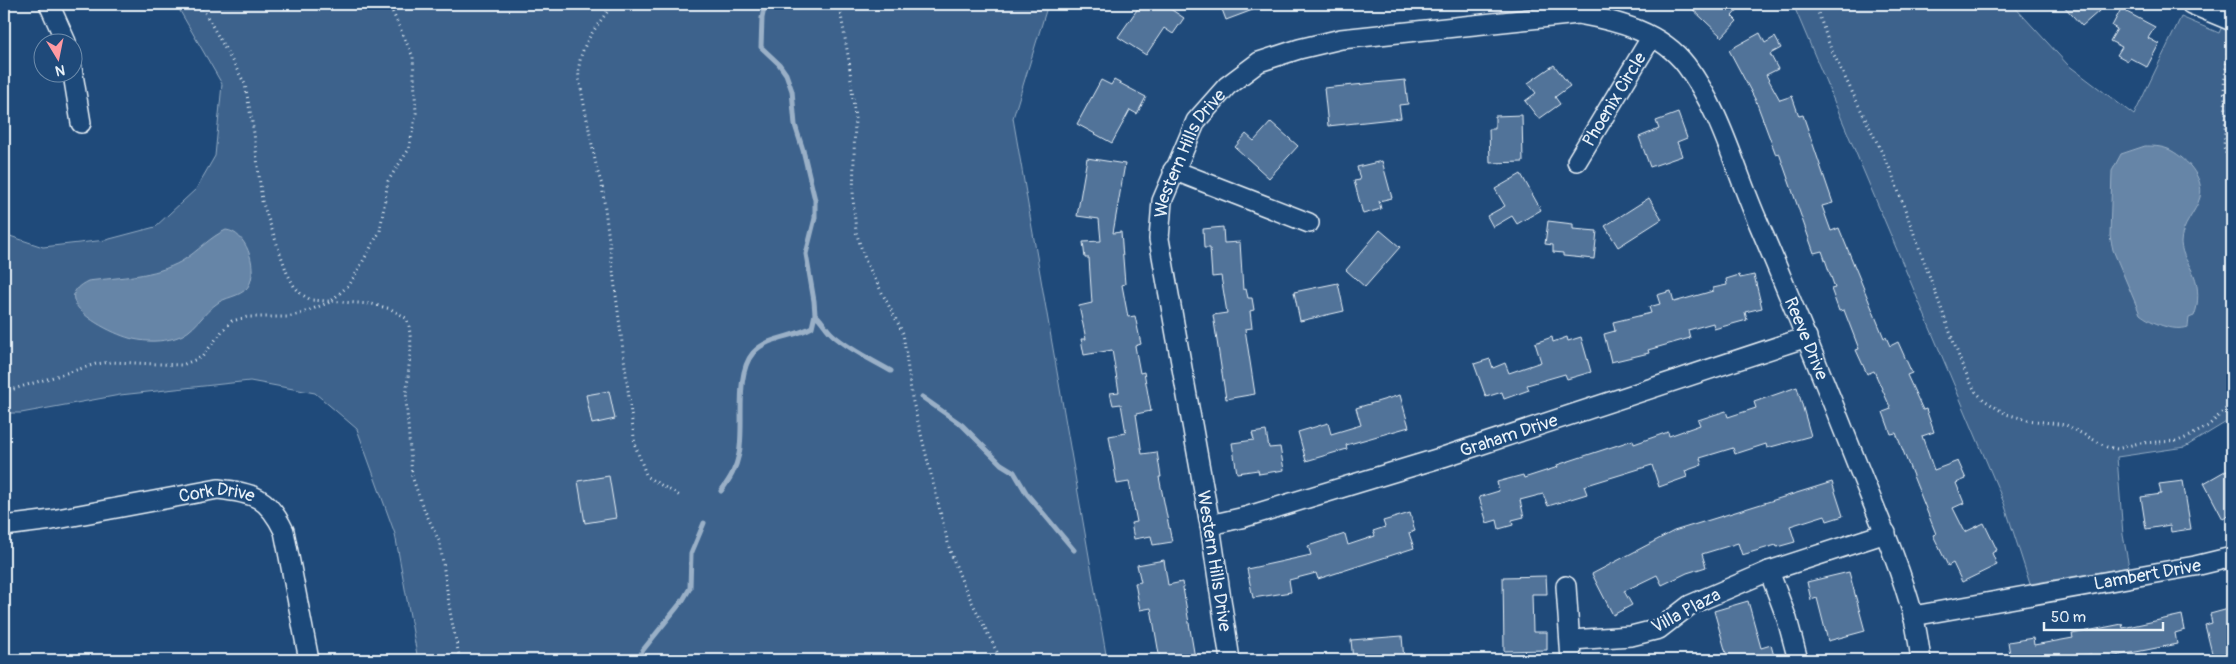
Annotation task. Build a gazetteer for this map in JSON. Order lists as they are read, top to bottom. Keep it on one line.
{"streets":{"street":["Phoenix Circle","Western Hills Drive","Reeve Drive","Graham Drive","Cork Drive","Lambert Drive","Villa Plaza"]},"crossings":[["Phoenix Circle","Western Hills Drive"],["Phoenix Circle","Reeve Drive"],["Western Hills Drive","Reeve Drive"],["Western Hills Drive","Graham Drive"],["Reeve Drive","Graham Drive"],["Reeve Drive","Lambert Drive"],["Reeve Drive","Villa Plaza"]],"scale_bar":"50 m","north":"bottom"}
